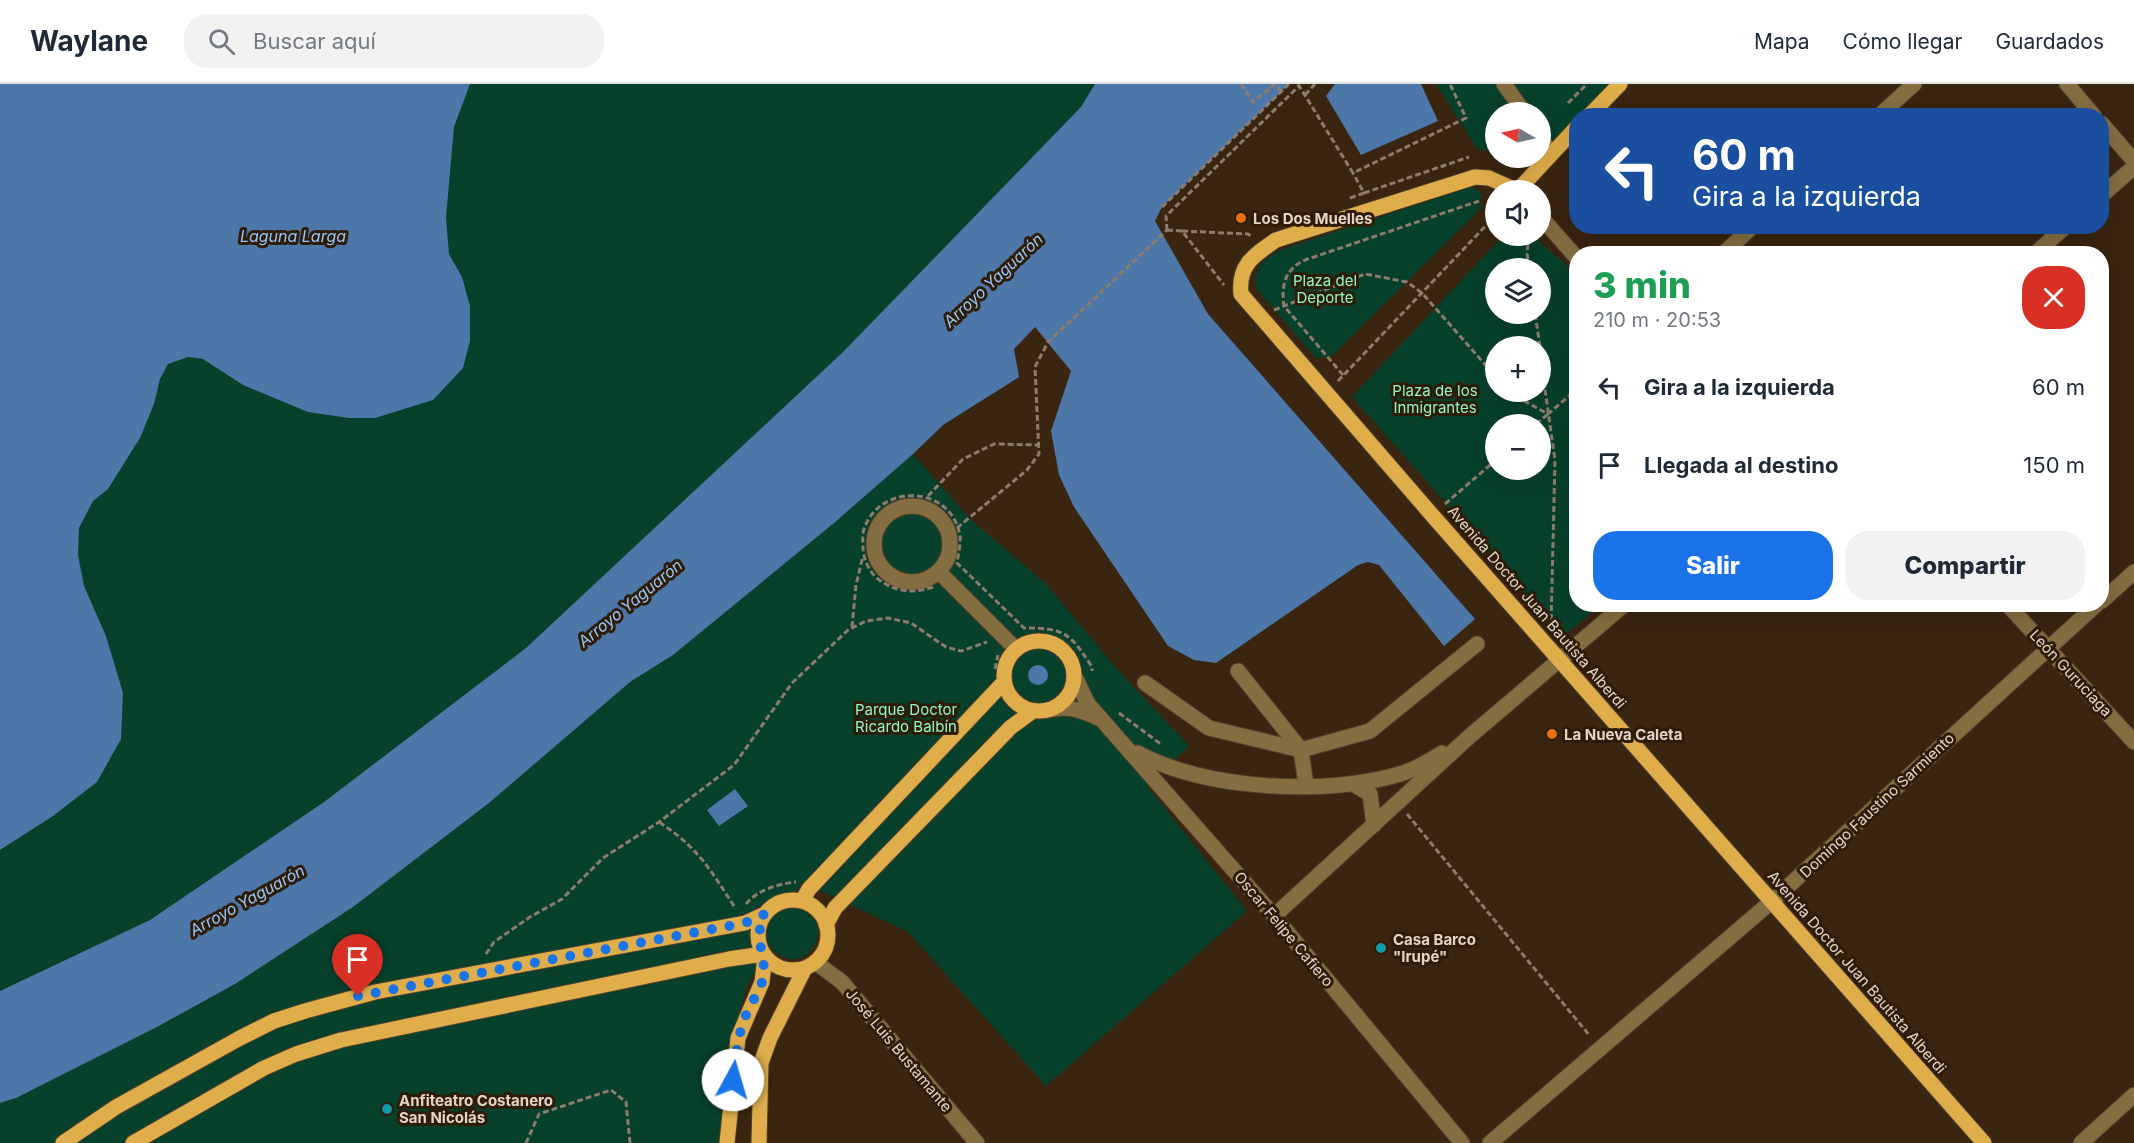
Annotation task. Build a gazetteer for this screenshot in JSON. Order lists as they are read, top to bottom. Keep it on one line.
{"streets":{"main road":["Avenida Doctor Juan Bautista Alberdi"],"street":["León Guruciaga","Domingo Faustino Sarmiento","Oscar Felipe Cafiero","José Luis Bustamante"]},"crossings":[["Avenida Doctor Juan Bautista Alberdi","Domingo Faustino Sarmiento"],["León Guruciaga","Domingo Faustino Sarmiento"]],"water":["Laguna Larga","Arroyo Yaguarón"],"parks":["Plaza del Deporte","Plaza de los Inmigrantes","Parque Doctor Ricardo Balbín"],"places":["Los Dos Muelles","La Nueva Caleta","Casa Barco \"Irupé\"","Anfiteatro Costanero San Nicolás"],"north":"left","page":{"header":"Waylane","search":"Buscar aquí","nav":["Mapa","Cómo llegar","Guardados"],"map_buttons":["+","−"],"turn":["60 m","Gira a la izquierda"],"heading":["3 min","210 m · 20:53"],"list":[{"name":"Gira a la izquierda","value":"60 m"},{"name":"Llegada al destino","value":"150 m"}],"buttons":["Salir","Compartir"]}}
